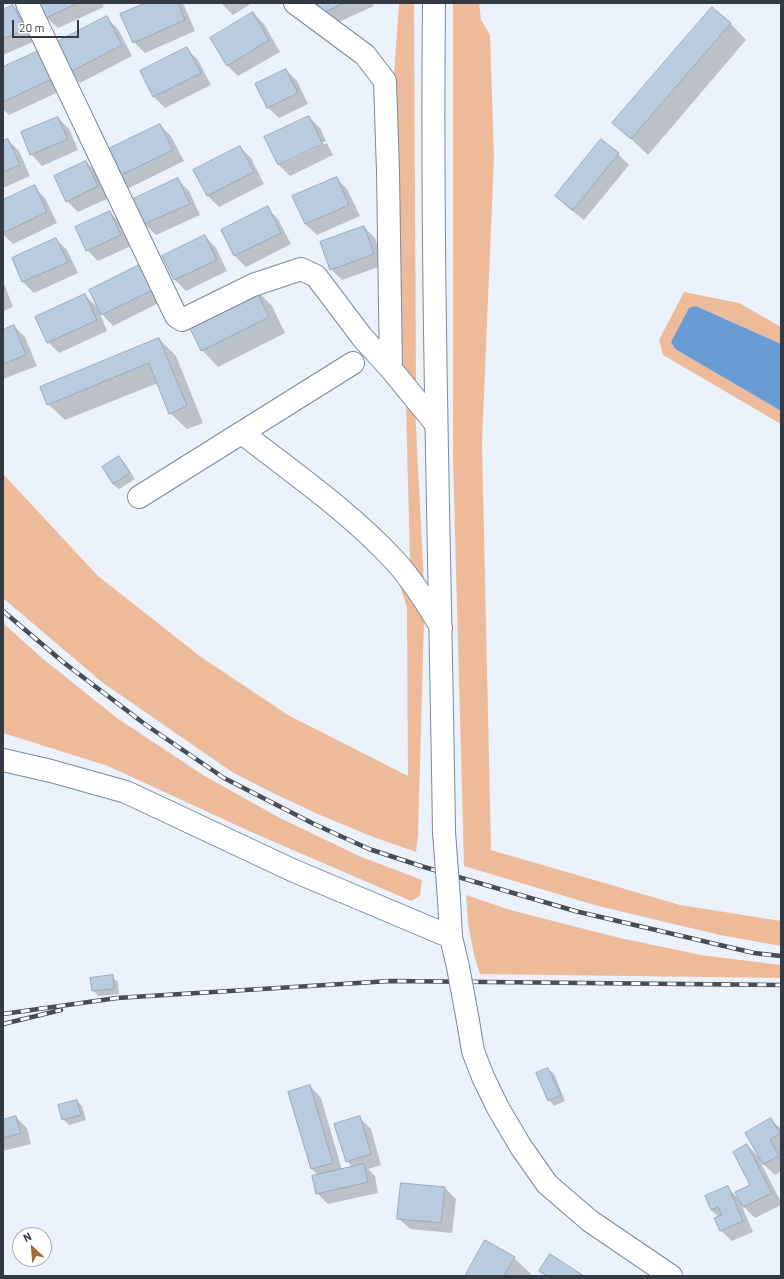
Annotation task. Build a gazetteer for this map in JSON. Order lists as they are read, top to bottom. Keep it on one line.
{"scale_bar":"20 m","north":"top left"}
